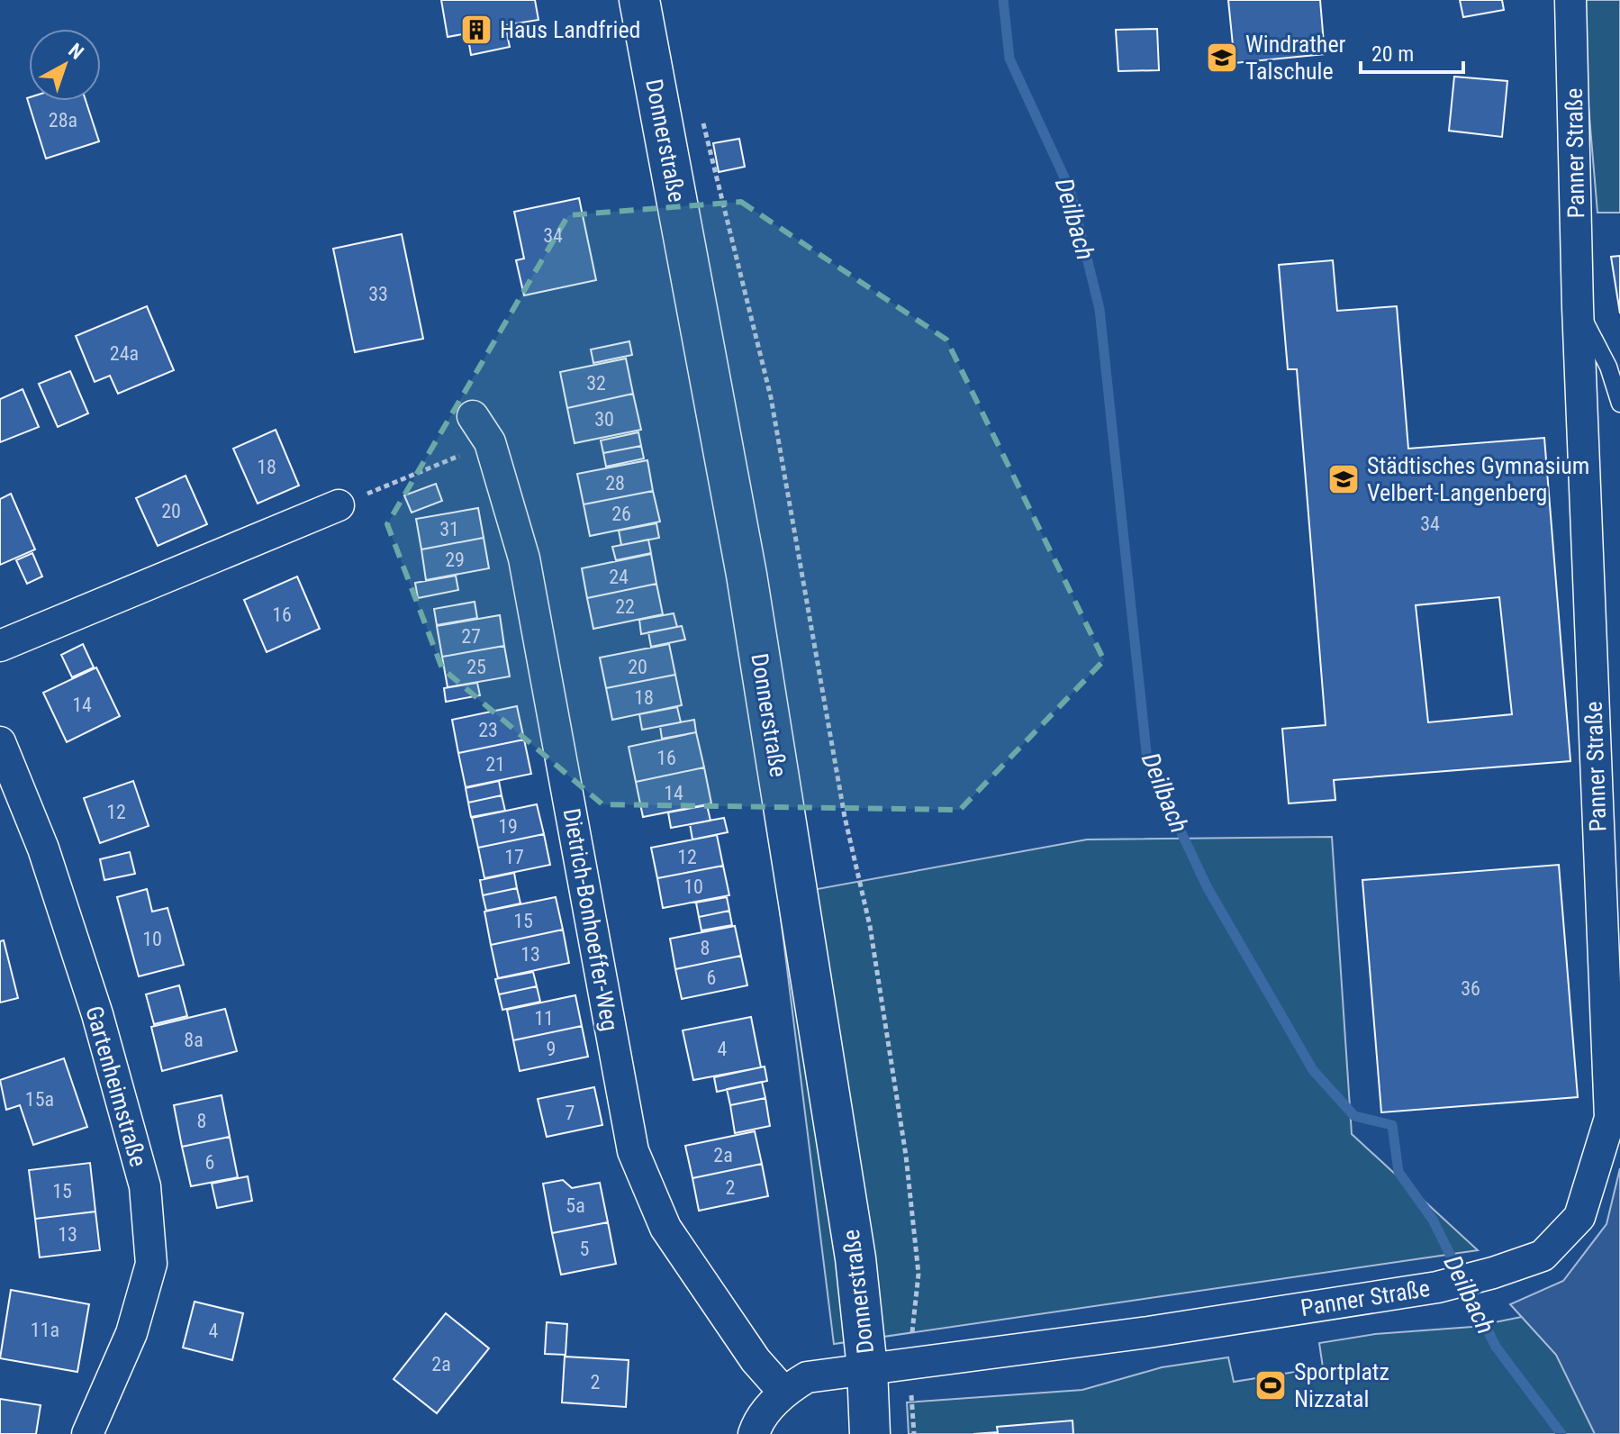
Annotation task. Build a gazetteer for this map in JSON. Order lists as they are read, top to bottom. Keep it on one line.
{"streets":{"main road":["Donnerstraße"],"street":["Panner Straße","Dietrich-Bonhoeffer-Weg","Gartenheimstraße"]},"crossings":[["Donnerstraße","Panner Straße"]],"water":["Deilbach"],"places":{"building":["Haus Landfried"],"school or university":["Windrather Talschule","Städtisches Gymnasium Velbert-Langenberg"],"sports":["Sportplatz Nizzatal"]},"house_numbers":["28a","34","33","24a","32","30","18","28","20","26","34","31","29","24","22","16","27","25","20","18","14","23","16","21","14","12","19","17","12","10","15","10","8","13","6","36","11","8a","9","4","15a","7","8","2a","6","2","15","5a","13","5","11a","4","2a","2"],"scale_bar":"20 m","north":"top right"}
